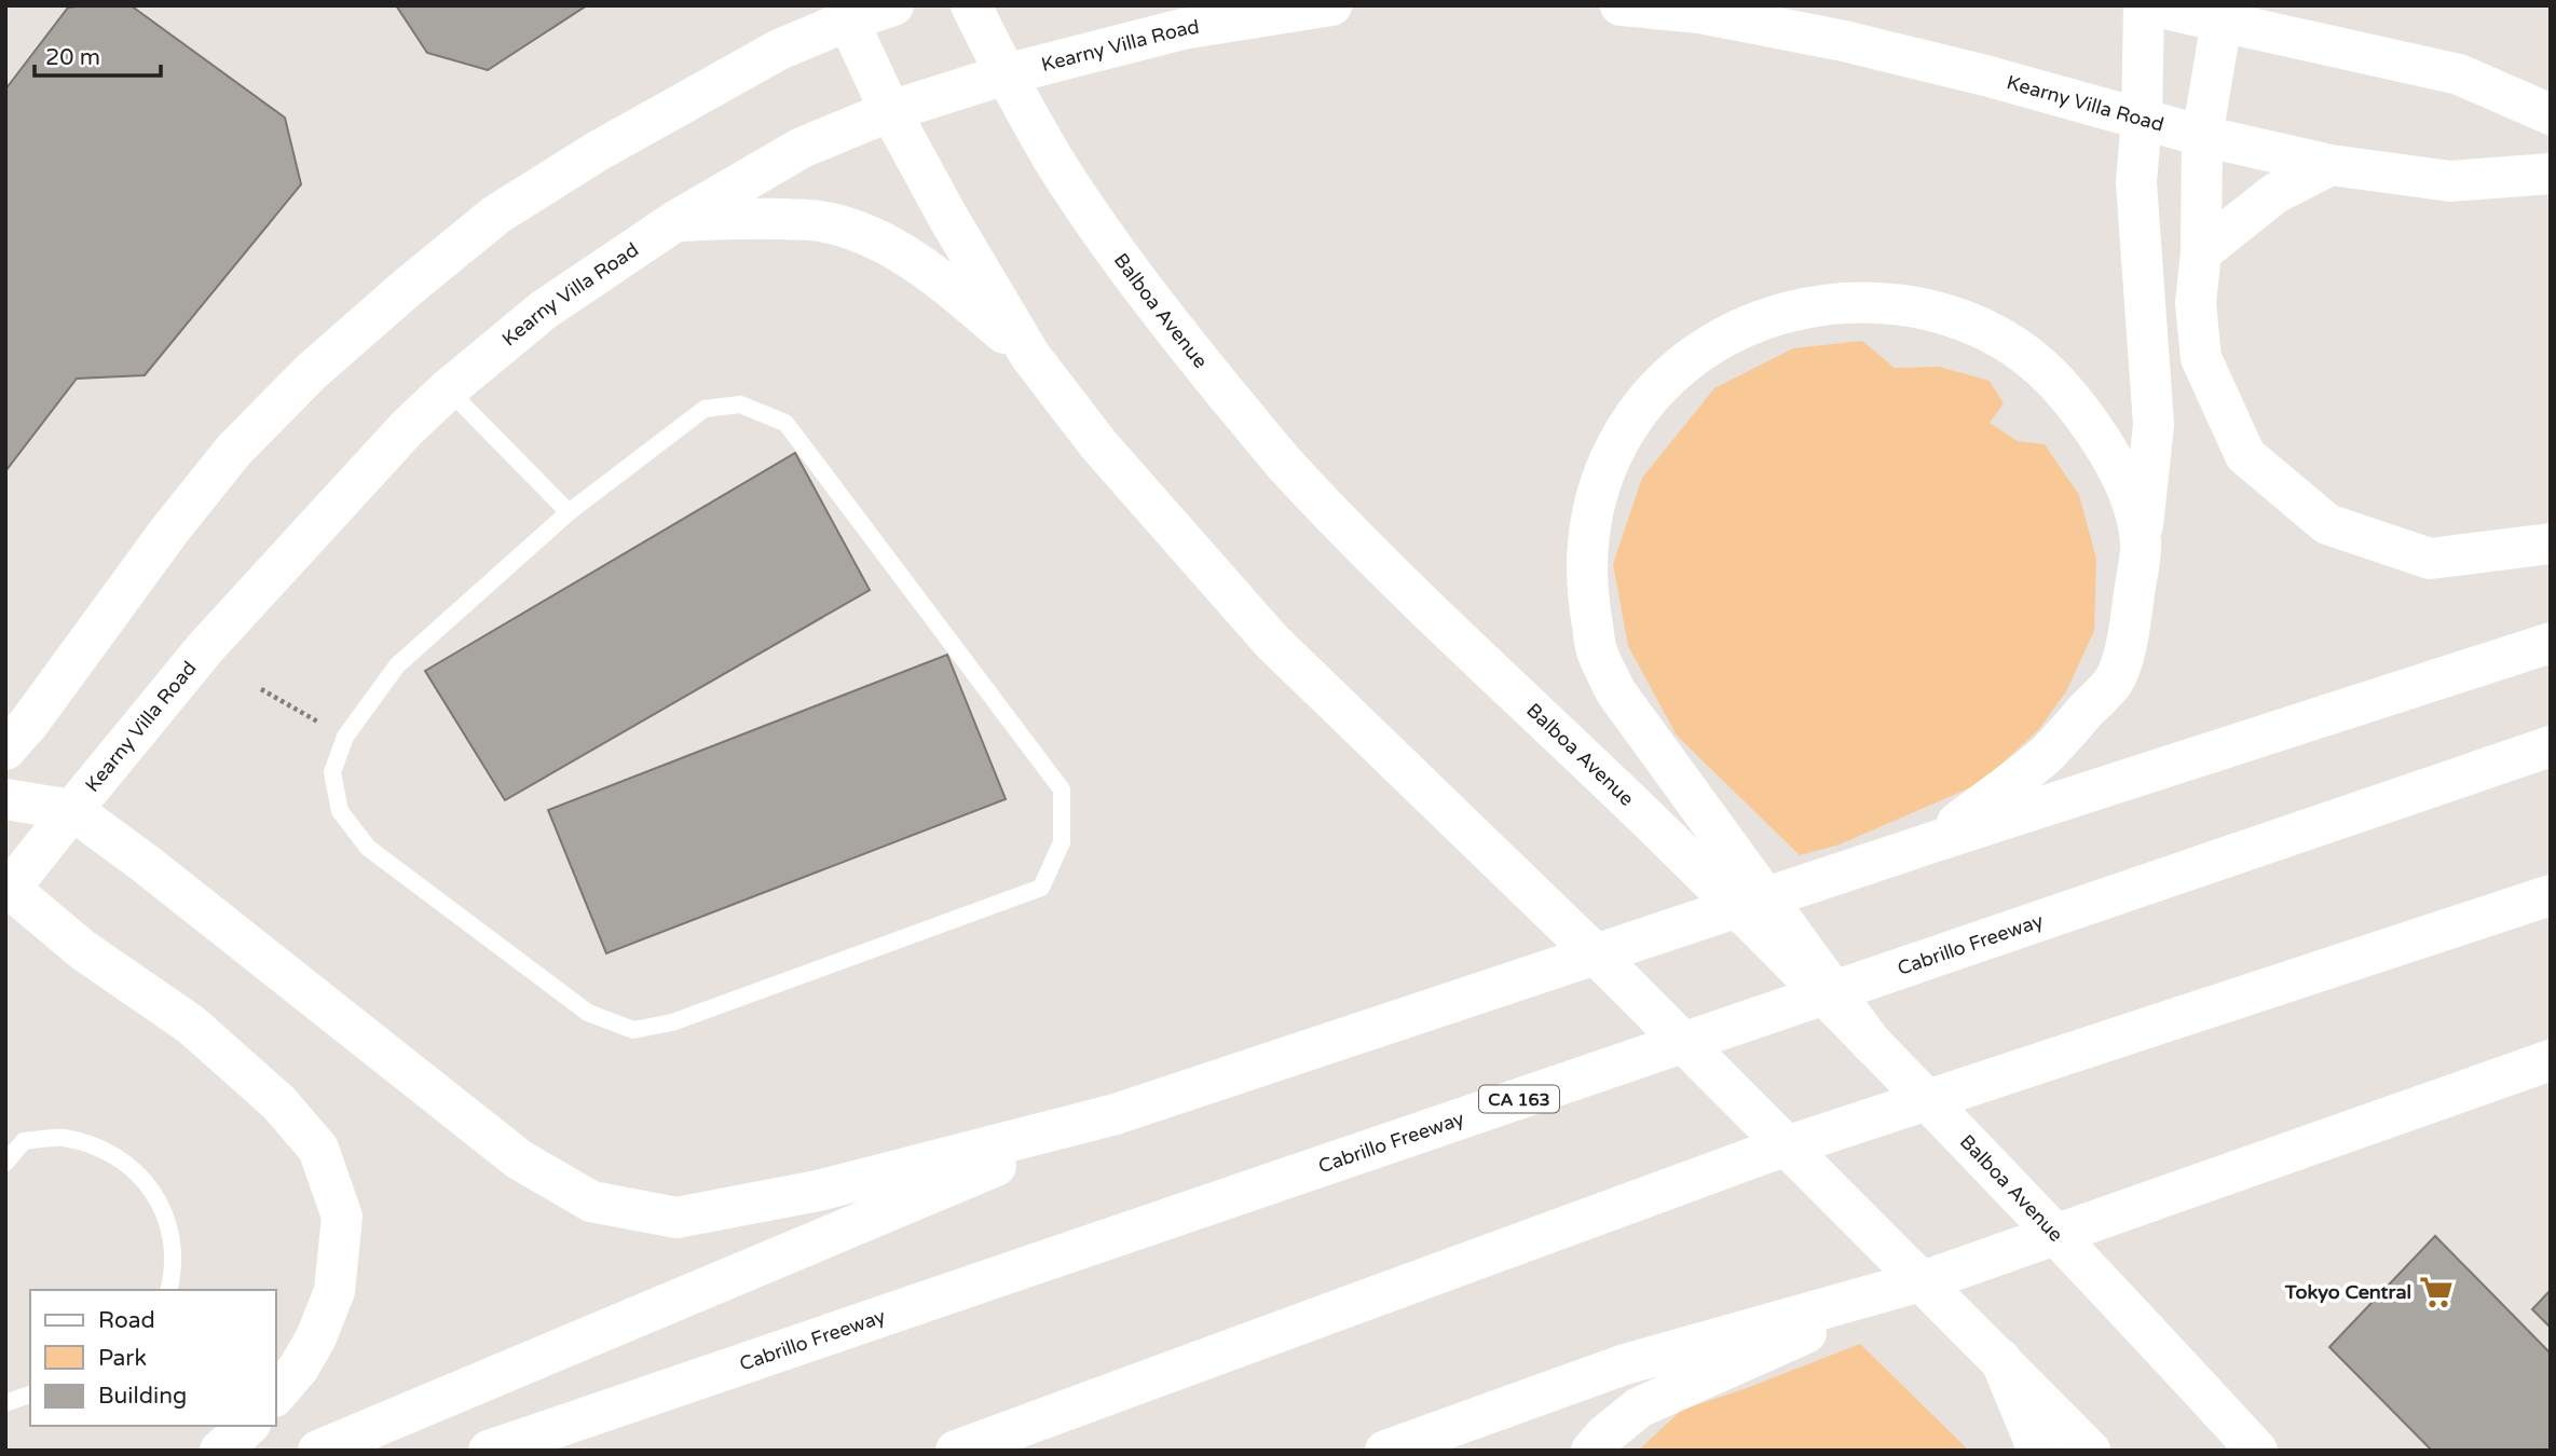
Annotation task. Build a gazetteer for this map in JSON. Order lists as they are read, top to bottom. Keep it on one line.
{"streets":{"main road":["Kearny Villa Road","Balboa Avenue","Cabrillo Freeway","CA 163"]},"crossings":[["Kearny Villa Road","Balboa Avenue"]],"places":{"supermarket":["Tokyo Central"]},"legend":["Road","Park","Building"],"scale_bar":"20 m"}
